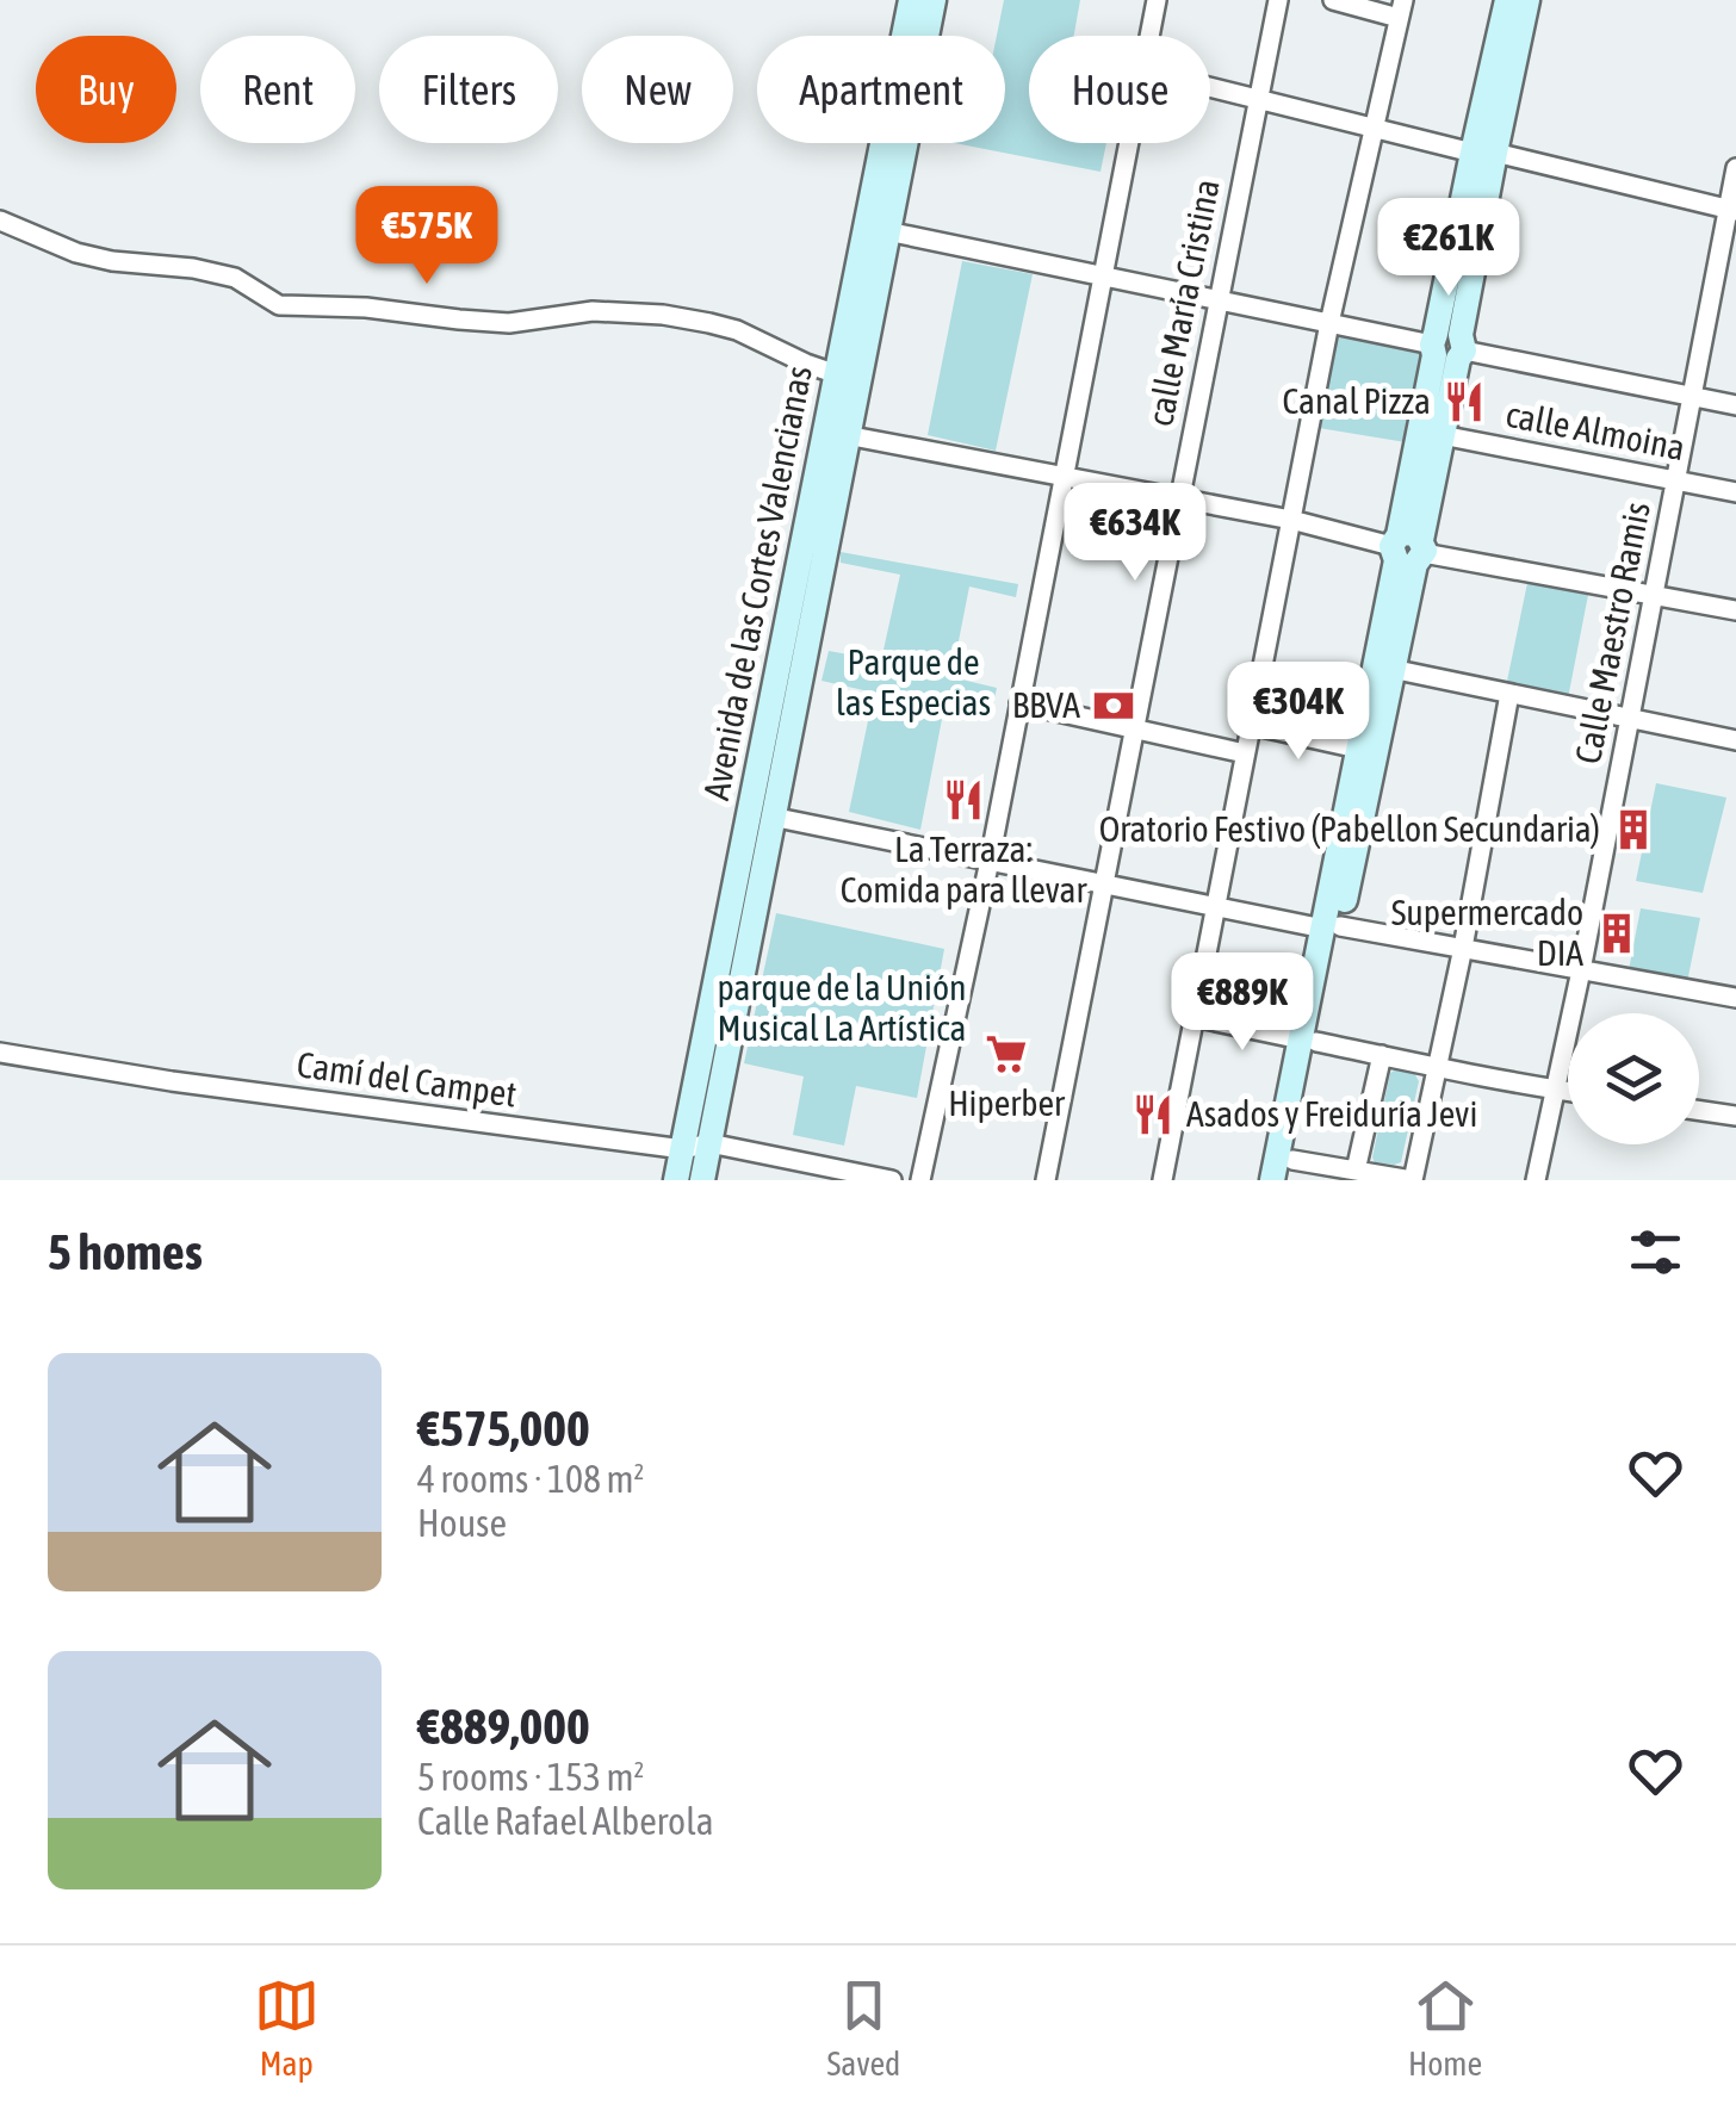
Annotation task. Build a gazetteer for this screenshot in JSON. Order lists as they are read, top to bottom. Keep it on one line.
{"streets":{"street":["calle María Cristina","calle Almoina","Avenida de las Cortes Valencianas","Calle Maestro Ramis","Camí del Campet"]},"crossings":[["calle Almoina","Calle Maestro Ramis"],["Avenida de las Cortes Valencianas","Camí del Campet"]],"parks":["Parque de las Especias","parque de la Unión Musical La Artística"],"places":{"restaurant":["Canal Pizza","La Terraza: Comida para llevar","Asados y Freiduría Jevi"],"bank":["BBVA"],"building":["Oratorio Festivo (Pabellon Secundaria)","Supermercado DIA"],"supermarket":["Hiperber"]},"page":{"chip":["Buy","Rent","Filters","New","Apartment","House"],"price":["€575K","€261K","€634K","€304K","€889K"],"heading":"5 homes","list":[{"name":"€575,000","note":"4 rooms · 108 m² · House"},{"name":"€889,000","note":"5 rooms · 153 m² · Calle Rafael Alberola"}],"tabs":["Map","Saved","Home"]}}
